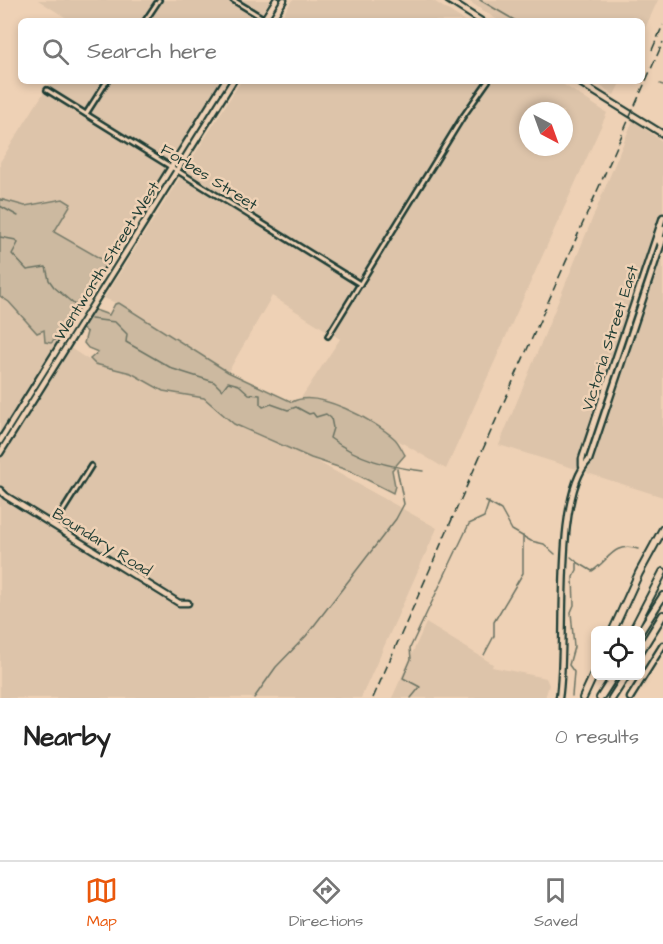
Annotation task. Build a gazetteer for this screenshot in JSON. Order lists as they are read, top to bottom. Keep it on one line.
{"streets":{"main road":["Wentworth Street West","Victoria Street East","Boundary Road"],"street":["Forbes Street"]},"crossings":[["Forbes Street","Wentworth Street West"]],"north":"bottom right","page":{"search":"Search here","heading":["Nearby","0 results"],"nav":["Map","Directions","Saved"]}}
